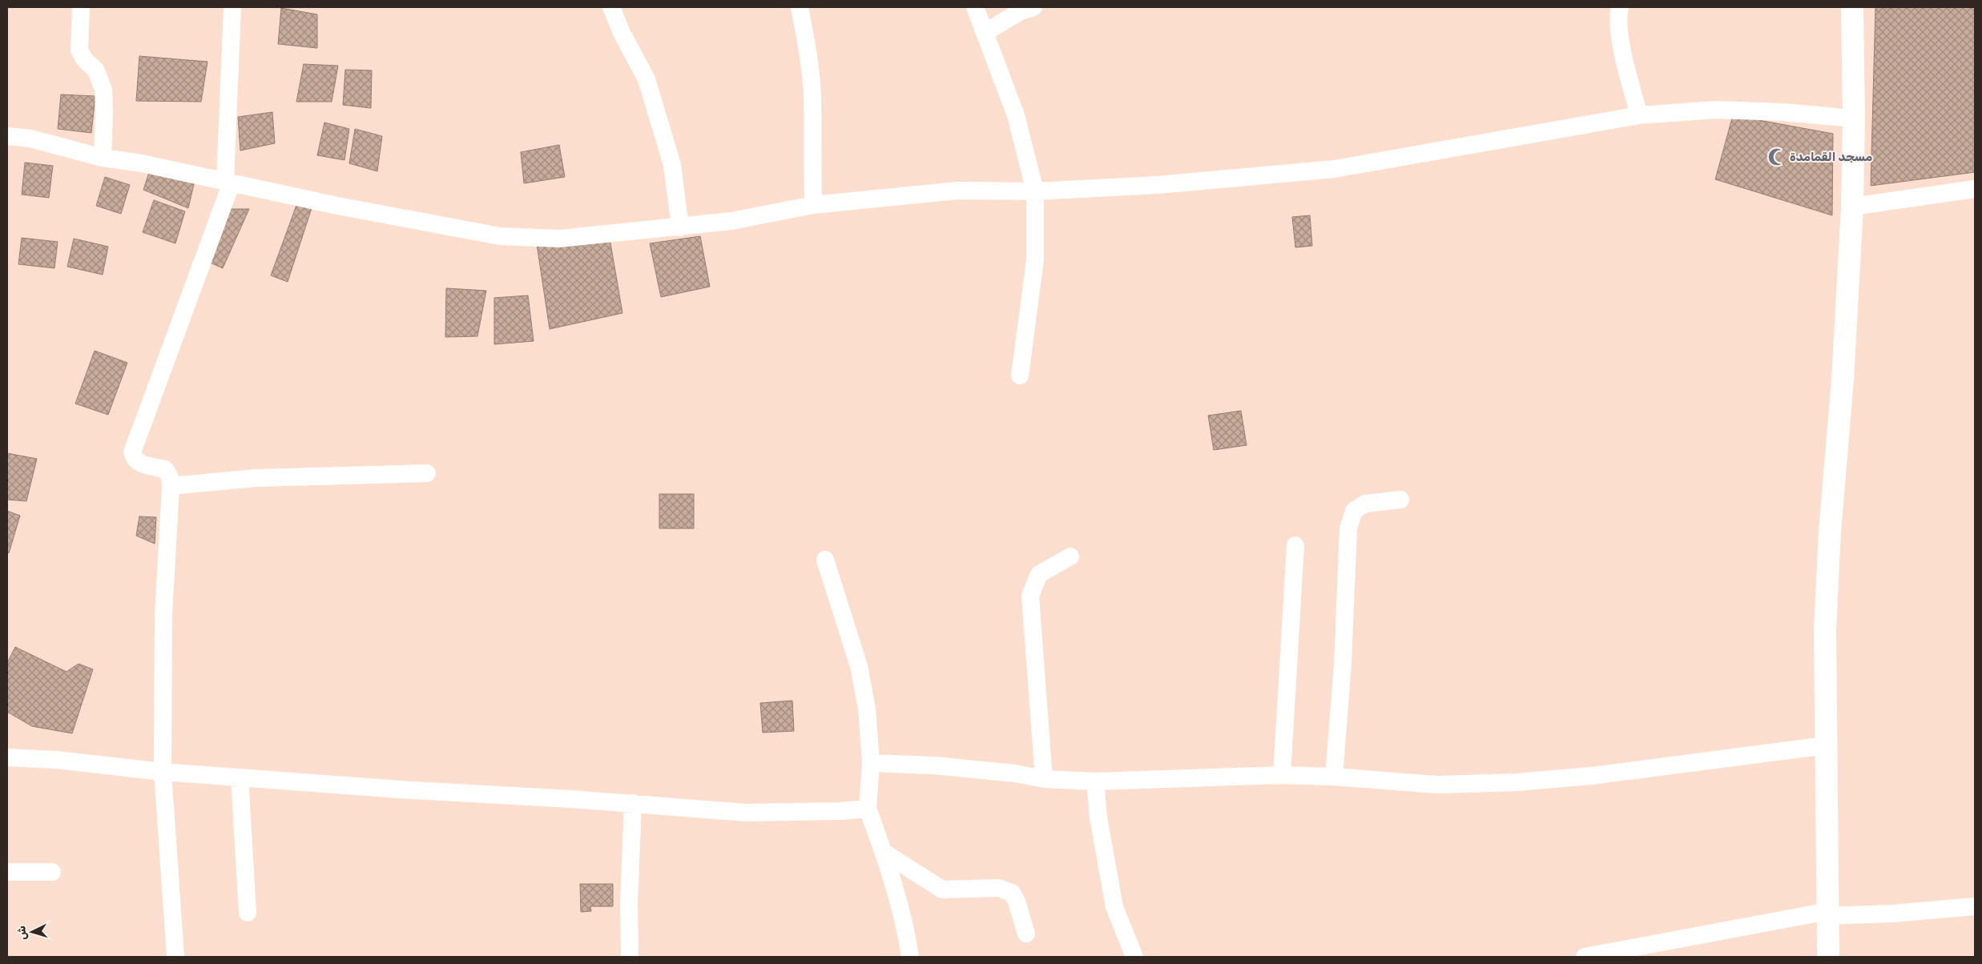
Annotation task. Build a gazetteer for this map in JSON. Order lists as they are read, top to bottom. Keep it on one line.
{"places":{"mosque":["مسجد القمامدة"]},"north":"left"}
